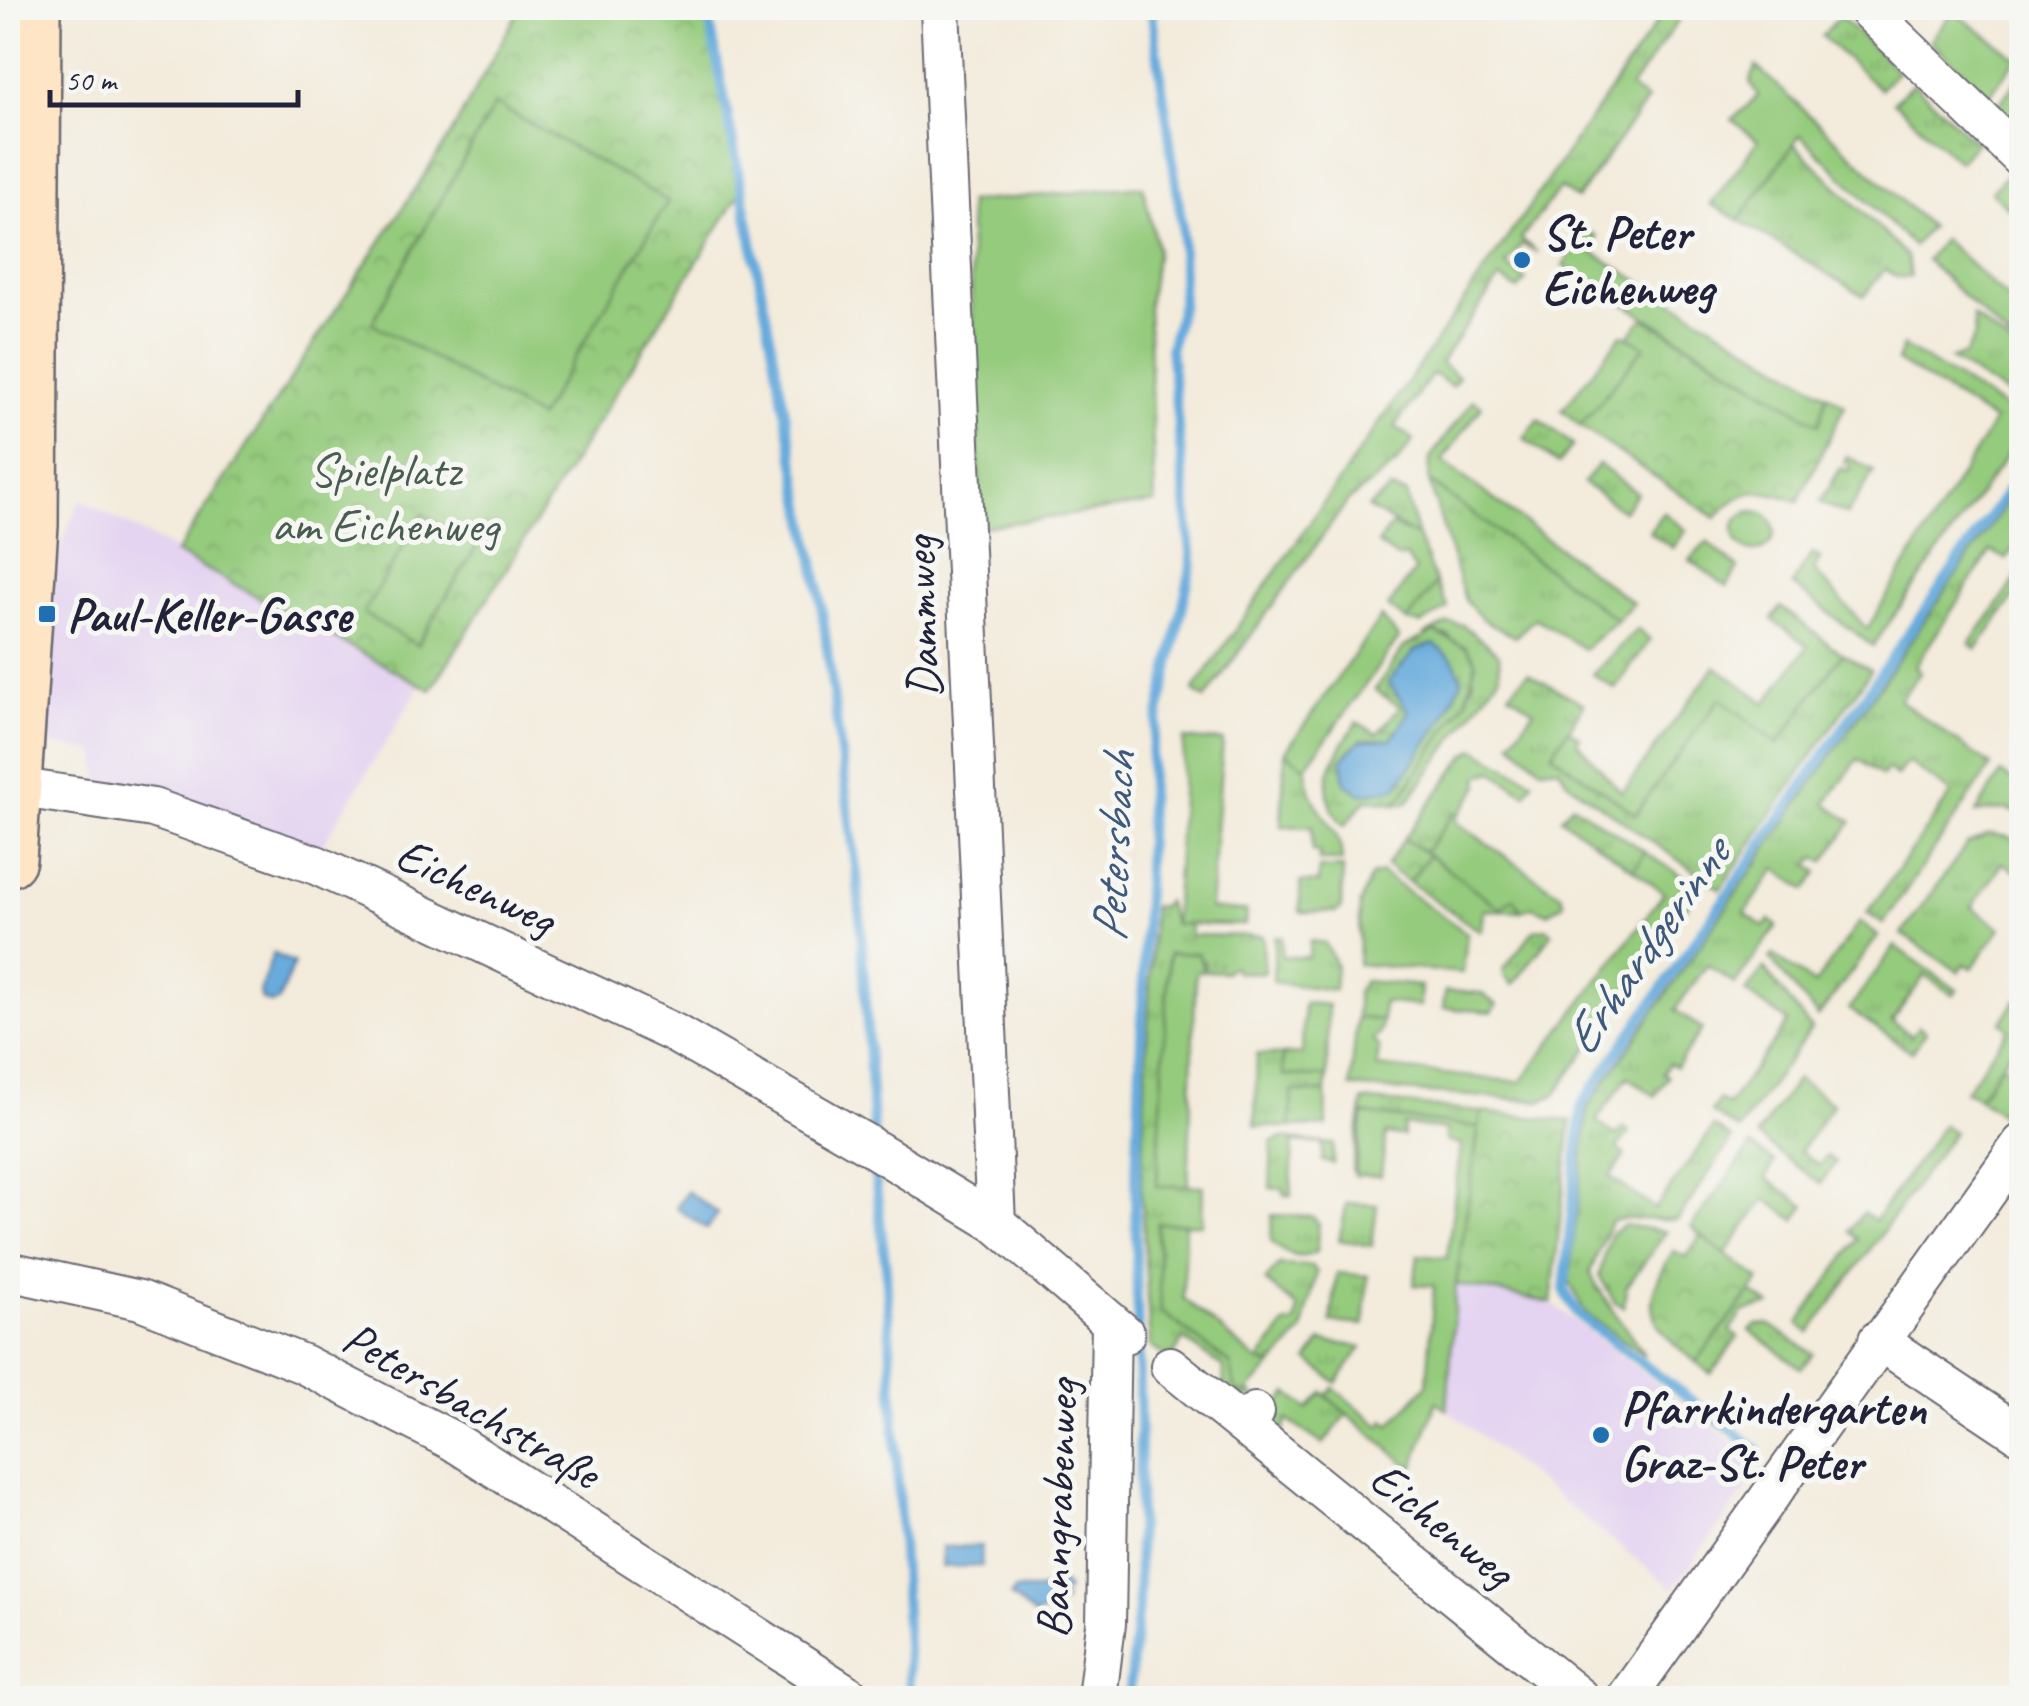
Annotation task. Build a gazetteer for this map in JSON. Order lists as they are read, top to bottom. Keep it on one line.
{"streets":{"street":["Dammweg","Eichenweg","Petersbachstraße","Banngrabenweg"]},"crossings":[["Dammweg","Eichenweg"],["Eichenweg","Banngrabenweg"]],"water":["Petersbach","Erhardgerinne"],"parks":["Spielplatz am Eichenweg"],"places":{"other":["St. Peter Eichenweg","Pfarrkindergarten Graz-St. Peter"],"transit":["Paul-Keller-Gasse"]},"scale_bar":"50 m"}
